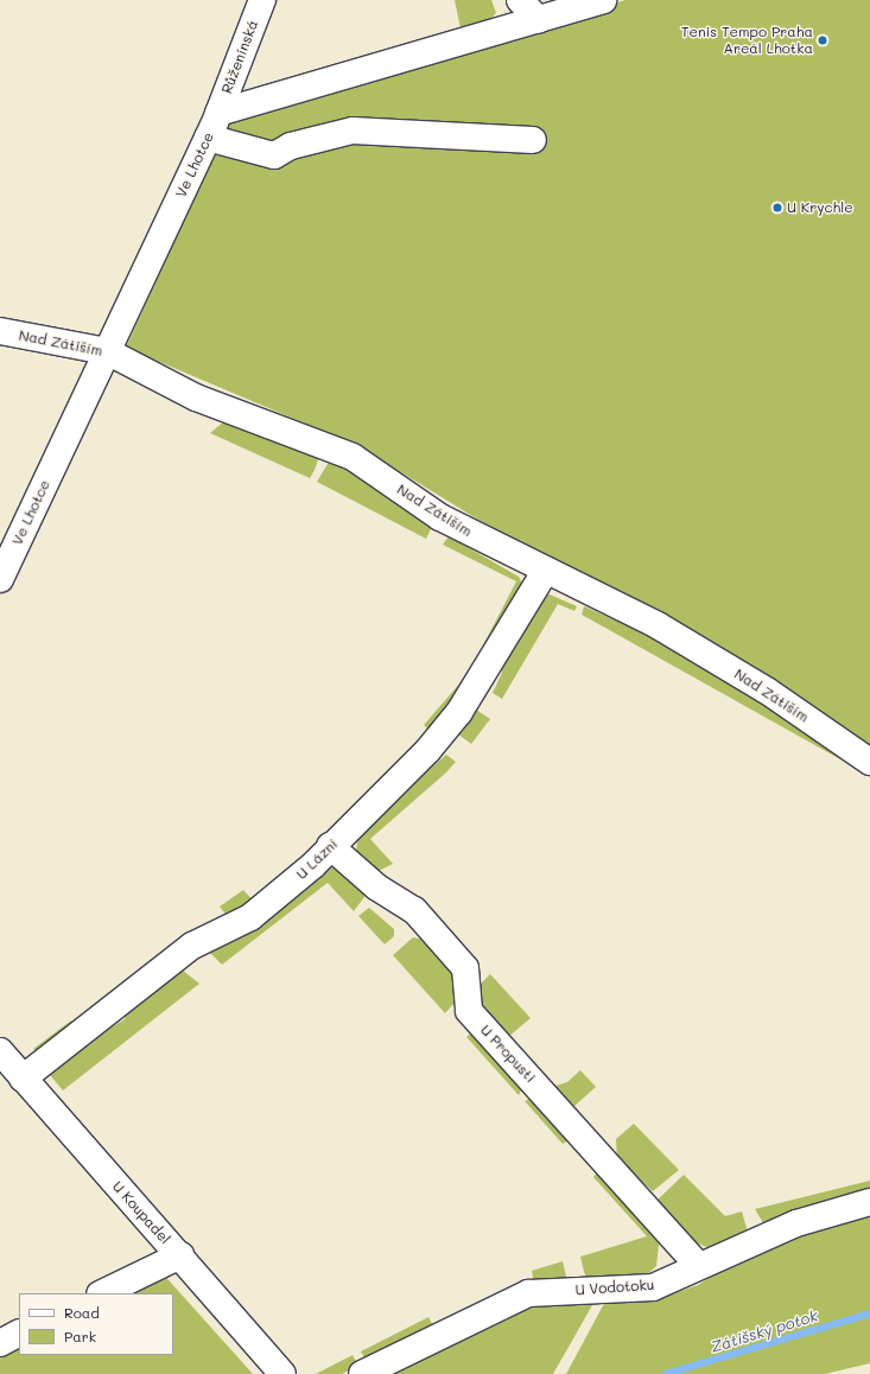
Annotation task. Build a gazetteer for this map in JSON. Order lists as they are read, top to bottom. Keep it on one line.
{"streets":{"street":["Růženínská","Ve Lhotce","Nad Zátiším","U Lázní","U Propusti","U Koupadel","U Vodotoku"]},"crossings":[["Růženínská","Ve Lhotce"],["Ve Lhotce","Nad Zátiším"],["Nad Zátiším","U Lázní"],["U Lázní","U Propusti"],["U Lázní","U Koupadel"],["U Propusti","U Vodotoku"]],"water":["Zátišský potok"],"places":["Tenis Tempo Praha Areál Lhotka","U Krychle"],"legend":["Road","Park"]}
